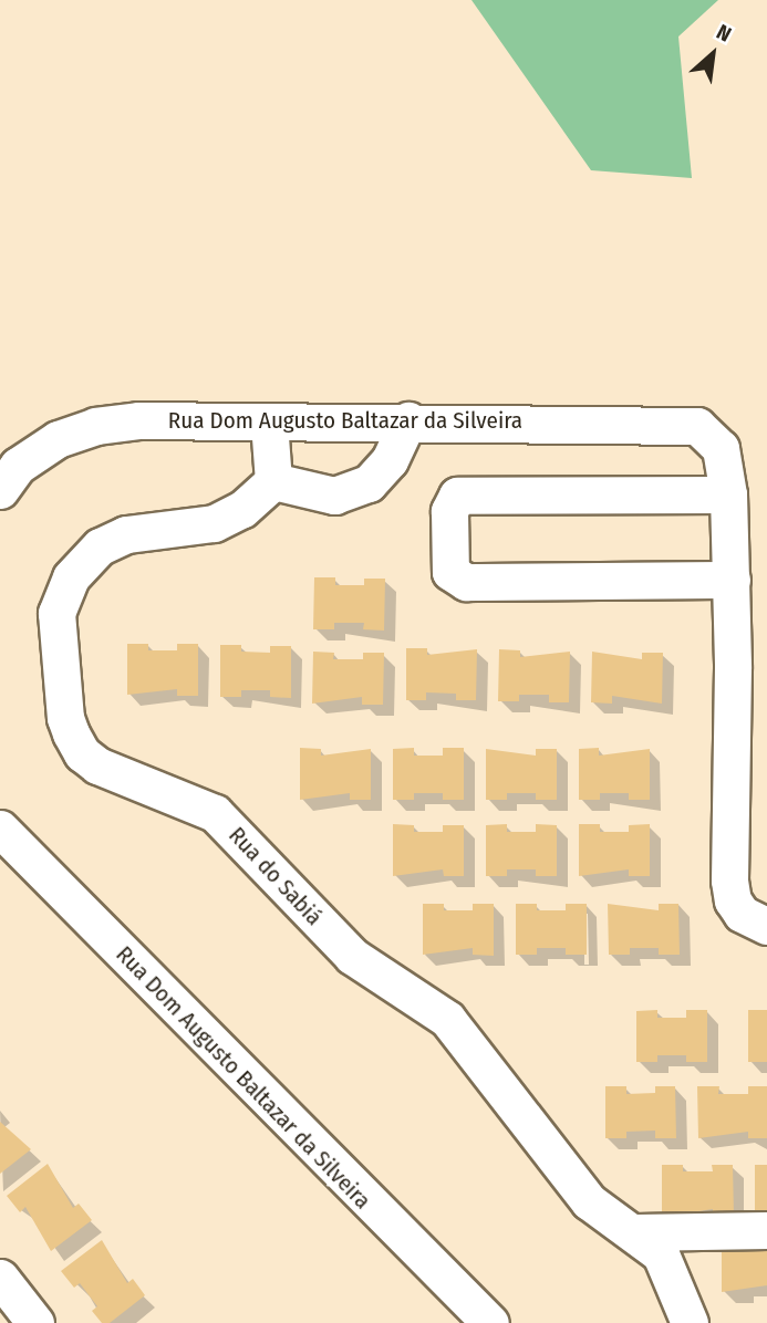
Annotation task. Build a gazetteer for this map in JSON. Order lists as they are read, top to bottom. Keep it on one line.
{"streets":{"street":["Rua Dom Augusto Baltazar da Silveira","Rua do Sabiá"]},"north":"top right"}
